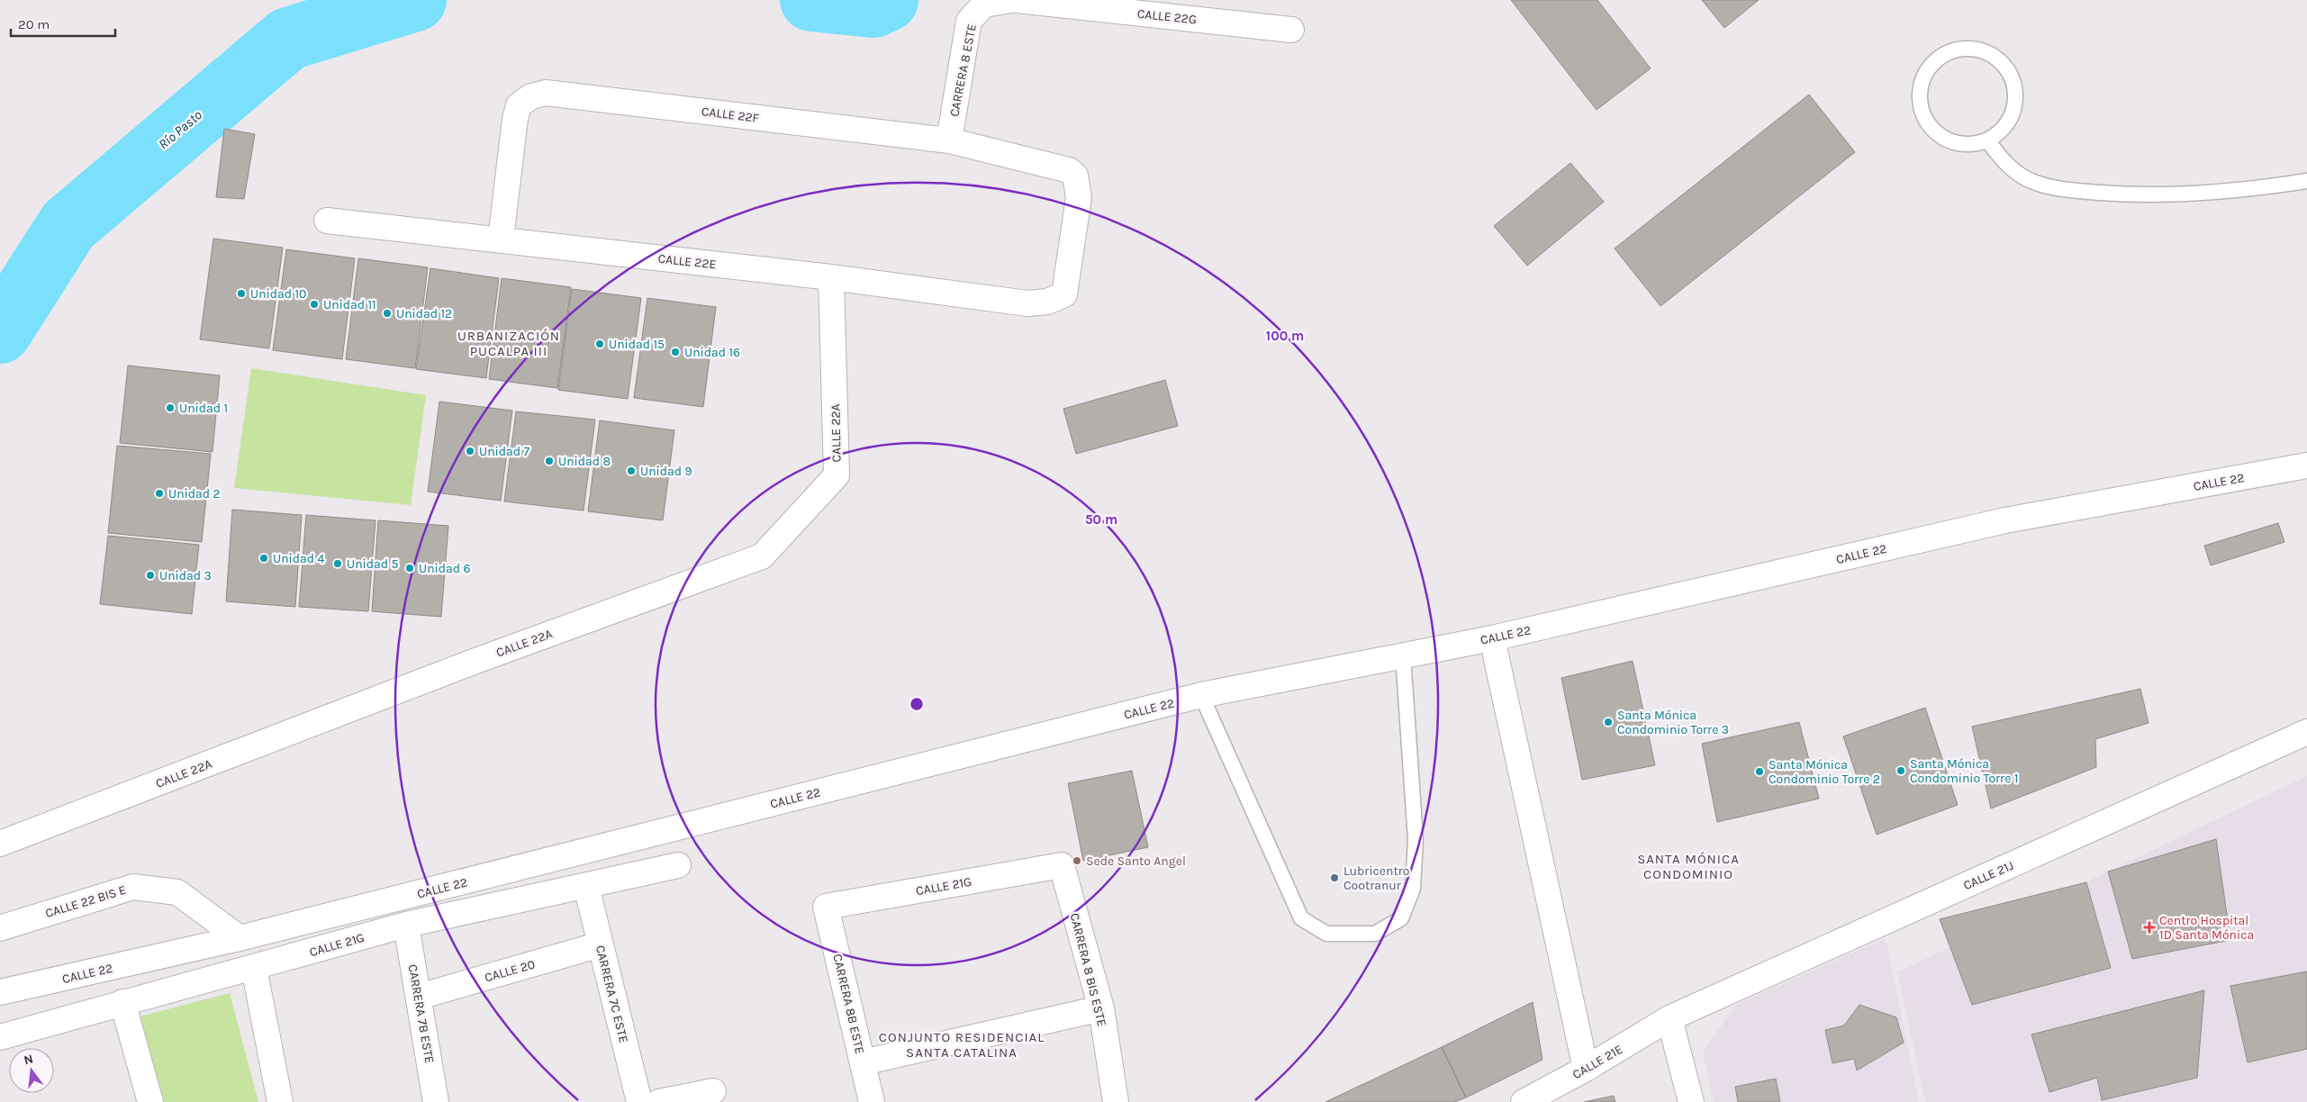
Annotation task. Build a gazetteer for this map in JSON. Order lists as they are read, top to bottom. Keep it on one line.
{"streets":{"street":["CALLE 22G","CARRERA 8 ESTE","CALLE 22F","CALLE 22E","CALLE 22A","CALLE 22","CALLE 21J","CALLE 21G","CALLE 22 BIS E","CARRERA 8 BIS ESTE","CALLE 20","CARRERA 7C ESTE","CARRERA 8B ESTE","CARRERA 7B ESTE","CALLE 21E"]},"crossings":[["CARRERA 8 ESTE","CALLE 22F"],["CALLE 22F","CALLE 22E"],["CALLE 22E","CALLE 22A"],["CALLE 22","CALLE 22 BIS E"],["CALLE 21J","CALLE 21E"],["CALLE 21G","CARRERA 8 BIS ESTE"],["CALLE 21G","CARRERA 7C ESTE"],["CALLE 21G","CARRERA 8B ESTE"],["CALLE 21G","CARRERA 7B ESTE"],["CALLE 20","CARRERA 7C ESTE"],["CALLE 20","CARRERA 7B ESTE"]],"districts":["URBANIZACIÓN PUCALPA III","SANTA MÓNICA CONDOMINIO","CONJUNTO RESIDENCIAL SANTA CATALINA"],"water":["Río Pasto"],"places":{"other":["Unidad 10","Unidad 11","Unidad 12","Unidad 15","Unidad 16","Unidad 1","Unidad 7","Unidad 8","Unidad 9","Unidad 2","Unidad 4","Unidad 5","Unidad 6","Unidad 3","Santa Mónica Condominio Torre 3","Santa Mónica Condominio Torre 1","Santa Mónica Condominio Torre 2","Sede Santo Angel","Lubricentro Cootranur"],"health":["Centro Hospital 1D Santa Mónica"]},"scale_bar":"20 m","north":"top","rings":["100 m","50 m"]}
